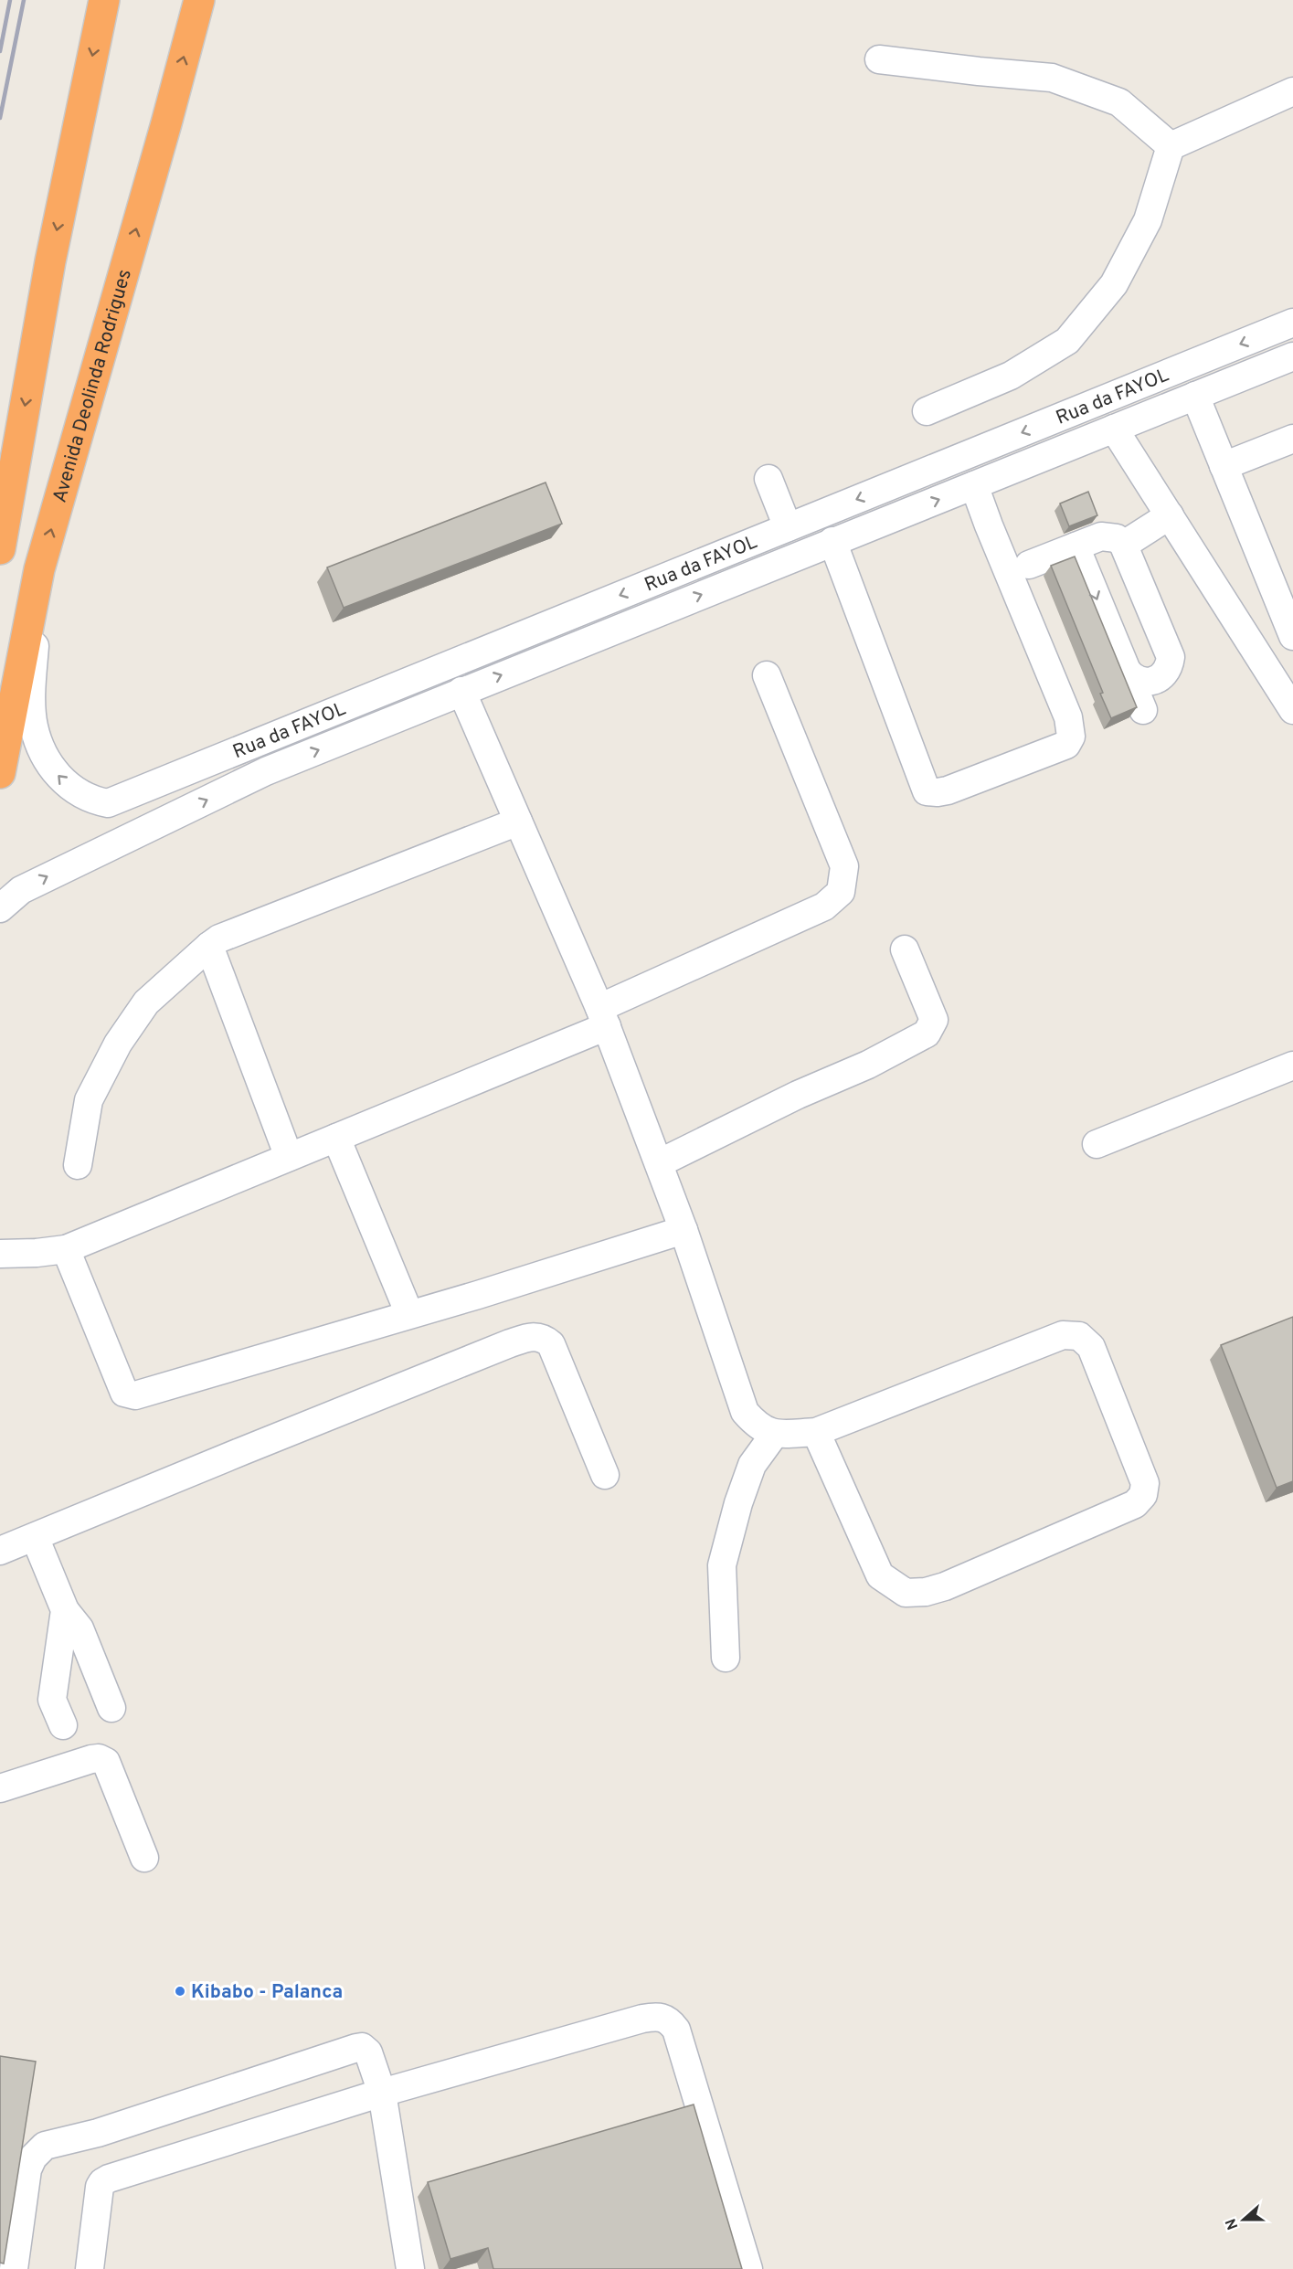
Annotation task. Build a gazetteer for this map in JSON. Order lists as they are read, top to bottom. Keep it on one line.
{"streets":{"highway":["Avenida Deolinda Rodrigues"],"street":["Rua da FAYOL"]},"crossings":[["Avenida Deolinda Rodrigues","Rua da FAYOL"]],"places":["Kibabo - Palanca"],"north":"left"}
